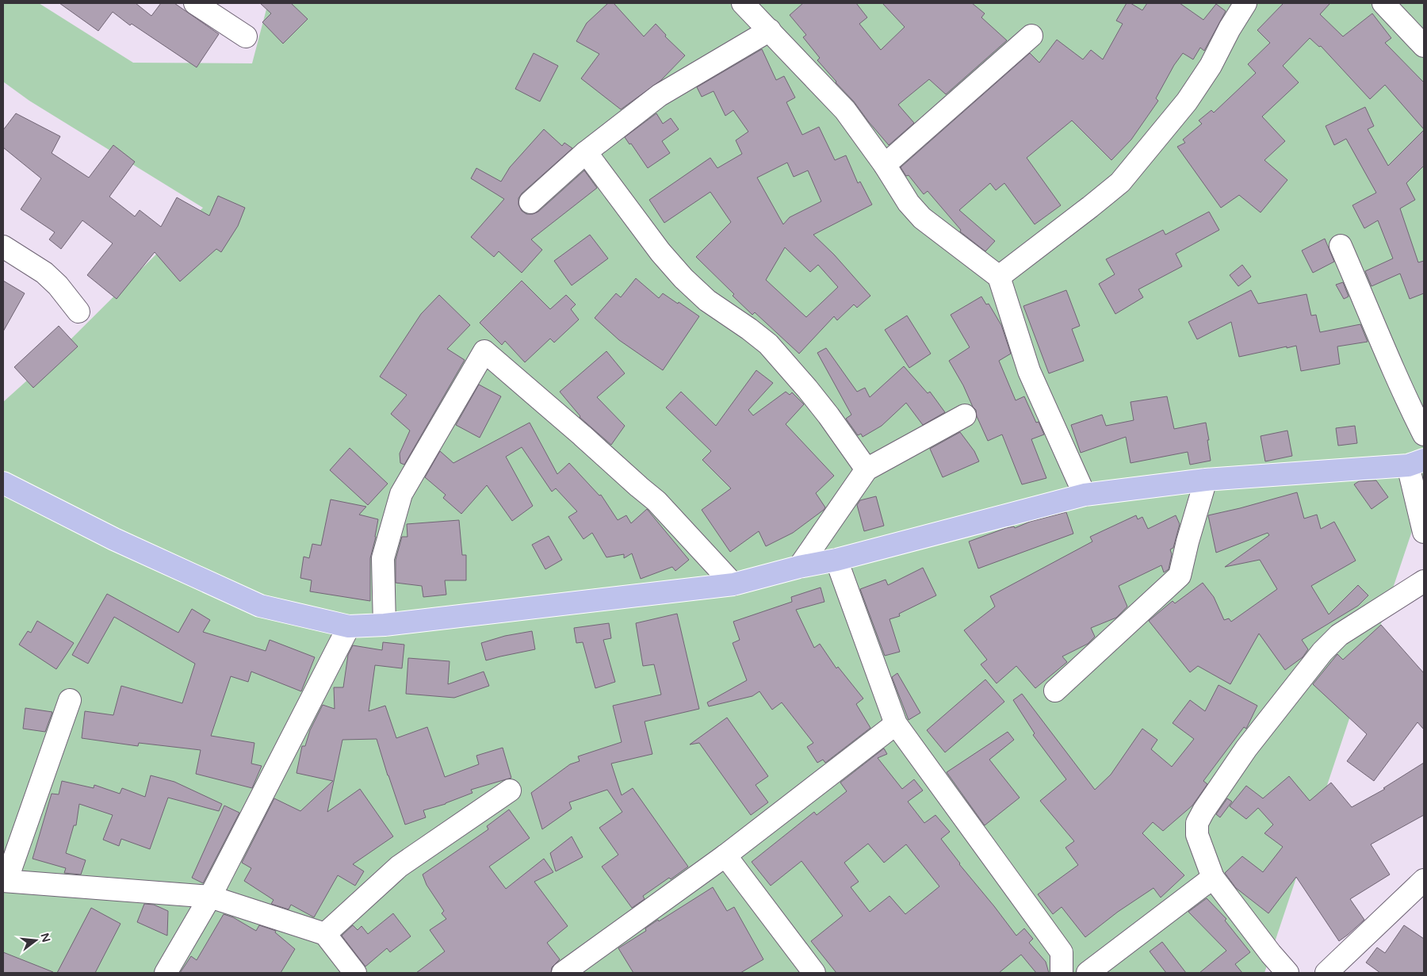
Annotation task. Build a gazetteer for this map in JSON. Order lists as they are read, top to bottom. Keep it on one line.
{"north":"right"}
